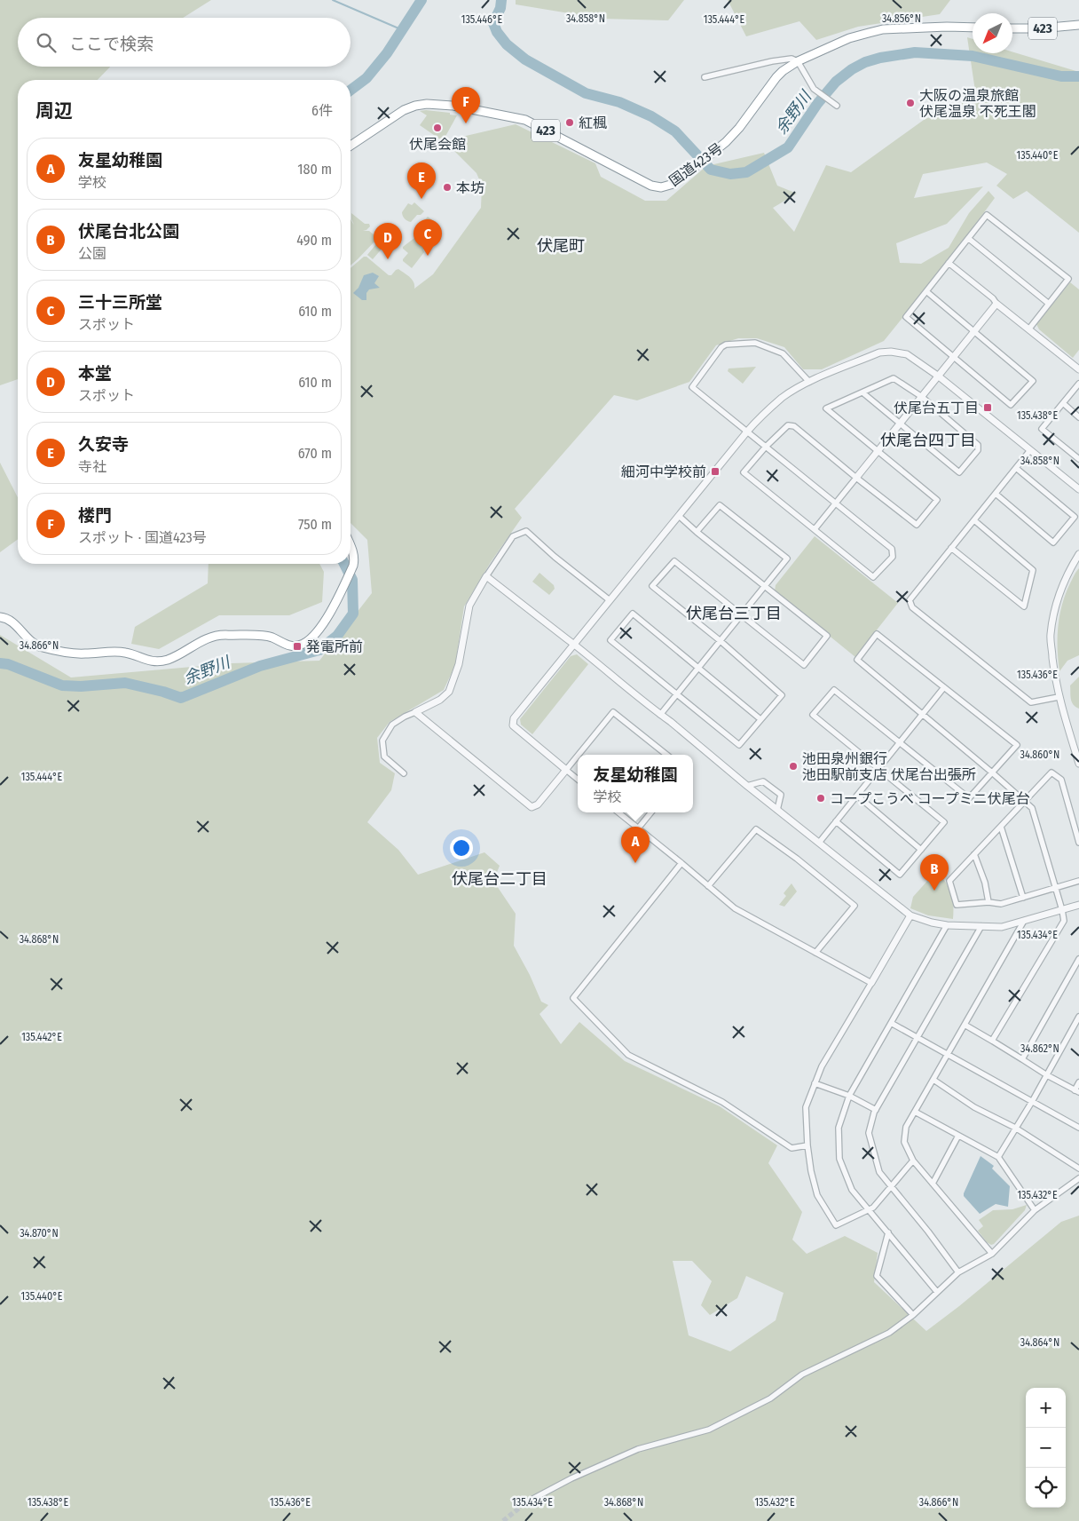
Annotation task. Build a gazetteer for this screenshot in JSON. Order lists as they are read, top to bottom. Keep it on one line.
{"streets":{"highway":["423","国道423号"]},"districts":["伏尾町","伏尾台四丁目","伏尾台三丁目","伏尾台二丁目"],"water":["余野川"],"places":{"other":["大阪の温泉旅館 伏尾温泉 不死王閣","紅楓","伏尾会館","本坊","池田泉州銀行 池田駅前支店 伏尾台出張所","コープこうべ コープミニ伏尾台"],"transit":["伏尾台五丁目","細河中学校前","発電所前"]},"north":"bottom left","page":{"search":"ここで検索","heading":["周辺","6件"],"pins":["F","E","C","D","A","B"],"list":[{"mark":"A","name":"友星幼稚園","note":"学校","value":"180 m"},{"mark":"B","name":"伏尾台北公園","note":"公園","value":"490 m"},{"mark":"C","name":"三十三所堂","note":"スポット","value":"610 m"},{"mark":"D","name":"本堂","note":"スポット","value":"610 m"},{"mark":"E","name":"久安寺","note":"寺社","value":"670 m"},{"mark":"F","name":"楼門","note":"スポット · 国道423号","value":"750 m"}],"popup":["友星幼稚園","学校"],"map_buttons":["+","−"]},"coordinates":["34.858°N","34.856°N","135.446°E","135.444°E","135.440°E","135.438°E","34.866°N","135.436°E","34.860°N","135.434°E","34.868°N","135.442°E","34.862°N","135.432°E","34.870°N","34.864°N"]}
